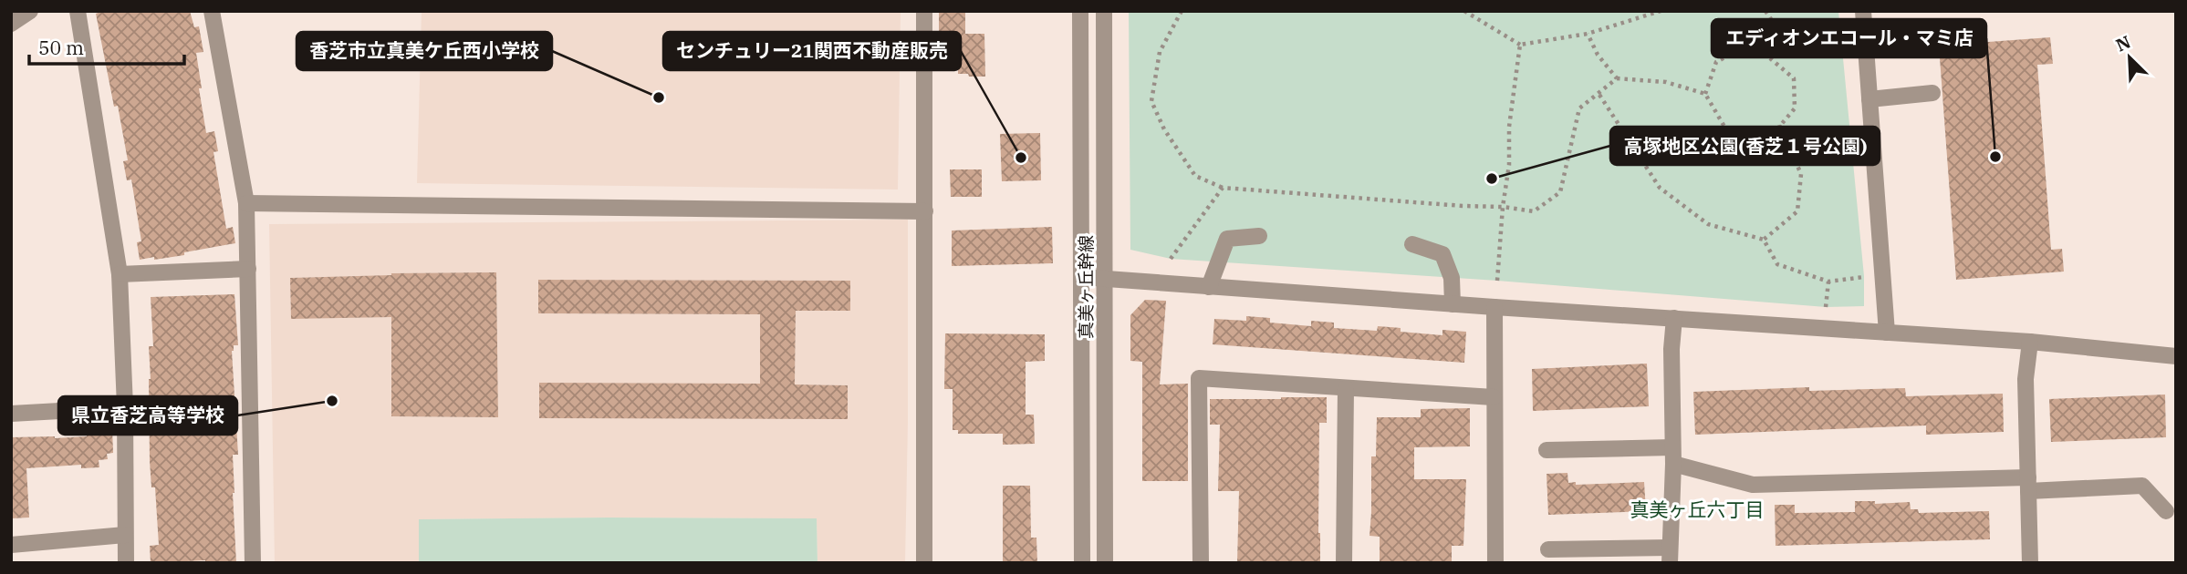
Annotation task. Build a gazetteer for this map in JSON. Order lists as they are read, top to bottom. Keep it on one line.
{"streets":{"street":["真美ヶ丘幹線"]},"districts":["真美ヶ丘六丁目"],"places":["香芝市立真美ケ丘西小学校","エディオンエコール・マミ店","センチュリー21関西不動産販売","高塚地区公園(香芝１号公園)","県立香芝高等学校"],"scale_bar":"50 m","north":"top left"}
